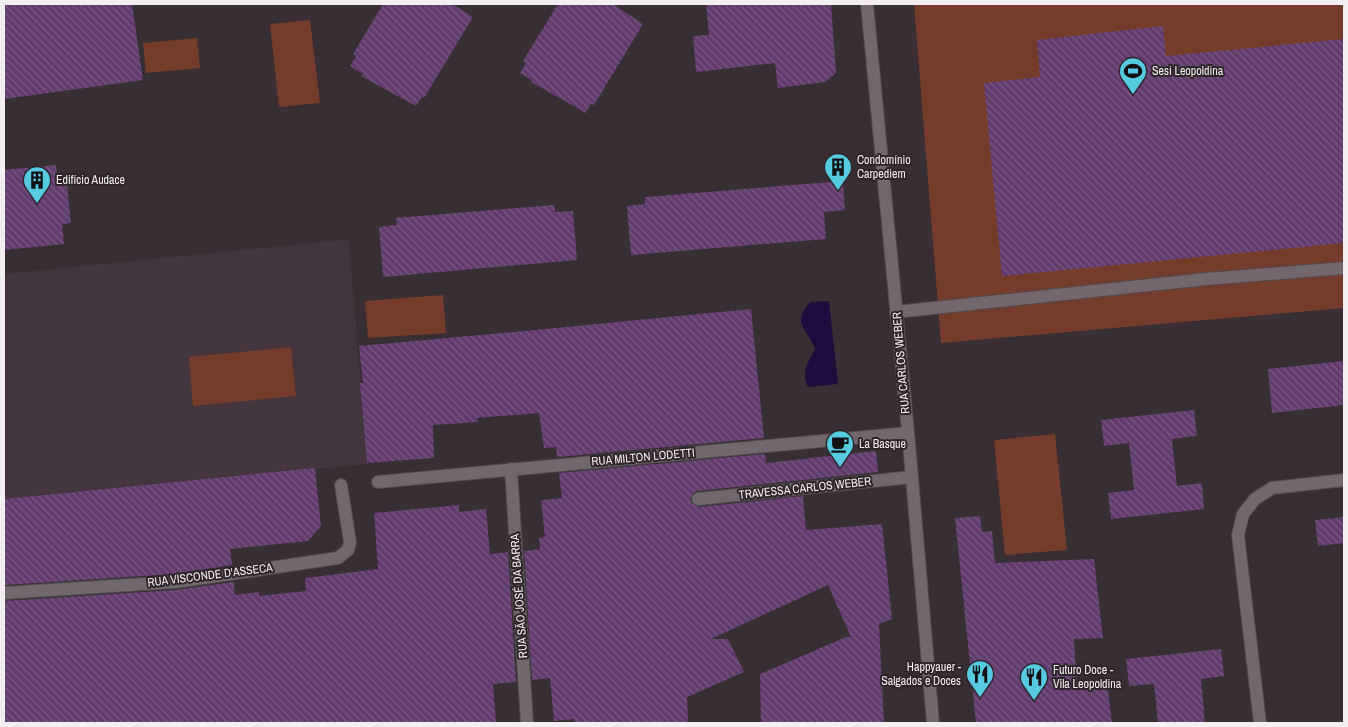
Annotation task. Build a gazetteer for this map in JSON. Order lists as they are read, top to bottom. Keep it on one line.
{"streets":{"street":["RUA CARLOS WEBER","RUA MILTON LODETTI","TRAVESSA CARLOS WEBER","RUA VISCONDE D'ASSECA","RUA SÃO JOSÉ DA BARRA"]},"crossings":[["RUA CARLOS WEBER","RUA MILTON LODETTI"],["RUA CARLOS WEBER","TRAVESSA CARLOS WEBER"],["RUA MILTON LODETTI","RUA SÃO JOSÉ DA BARRA"]],"places":{"sports":["Sesi Leopoldina"],"building":["Condomínio Carpediem","Edifício Audace"],"cafe":["La Basque"],"restaurant":["Happyauer - Salgados e Doces","Futuro Doce - Vila Leopoldina"]}}
